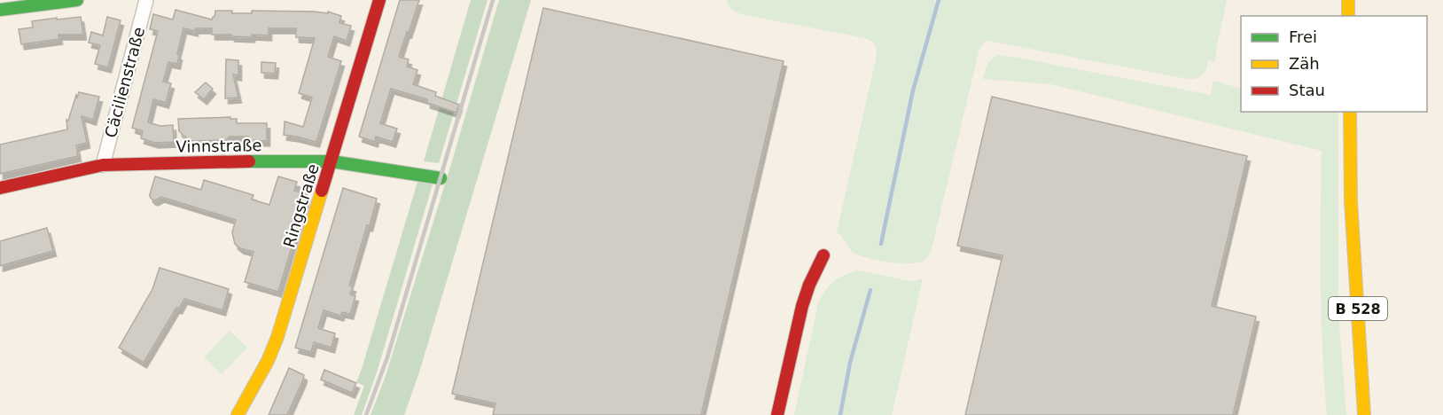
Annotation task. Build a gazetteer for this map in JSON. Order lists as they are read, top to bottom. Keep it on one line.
{"streets":{"main road":["Vinnstraße","Ringstraße","B 528"],"street":["Cäcilienstraße"]},"crossings":[["Cäcilienstraße","Vinnstraße"],["Vinnstraße","Ringstraße"]],"legend":["Frei","Zäh","Stau"]}
